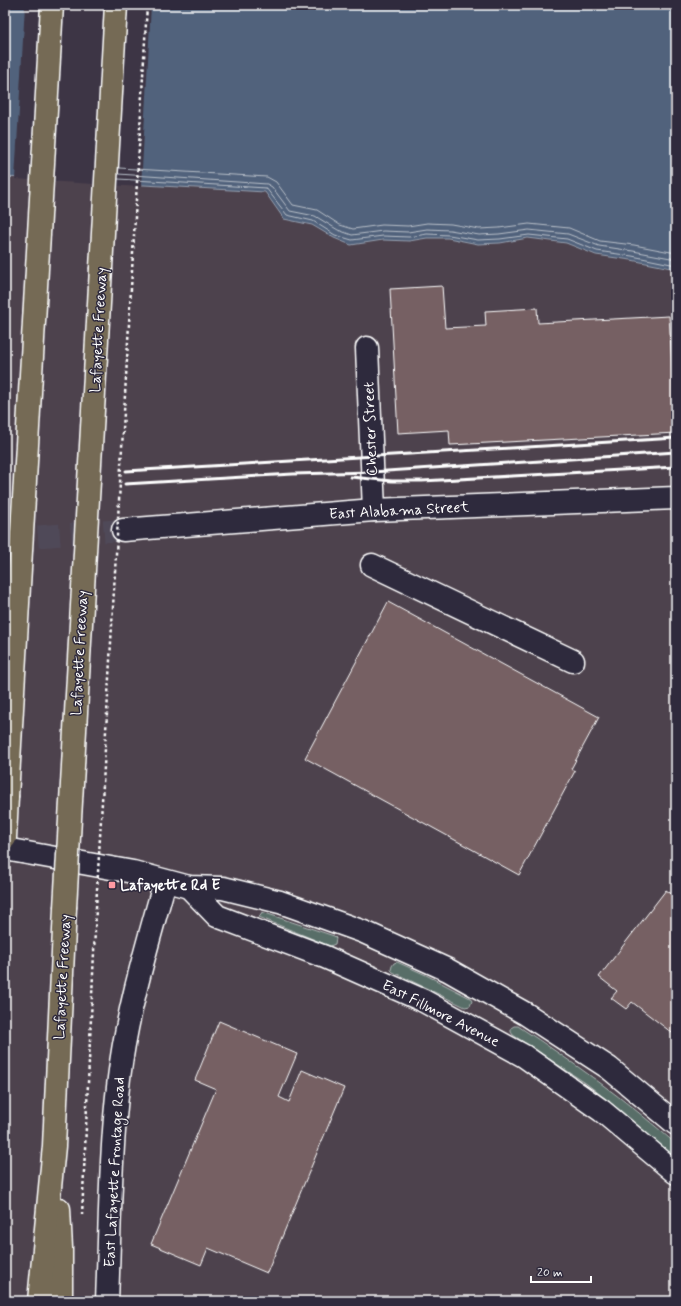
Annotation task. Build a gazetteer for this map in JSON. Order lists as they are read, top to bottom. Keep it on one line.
{"streets":{"highway":["Lafayette Freeway"],"street":["Chester Street","East Alabama Street","East Fillmore Avenue","East Lafayette Frontage Road"]},"crossings":[["Chester Street","East Alabama Street"]],"places":{"transit":["Lafayette Rd E"]},"scale_bar":"20 m"}
